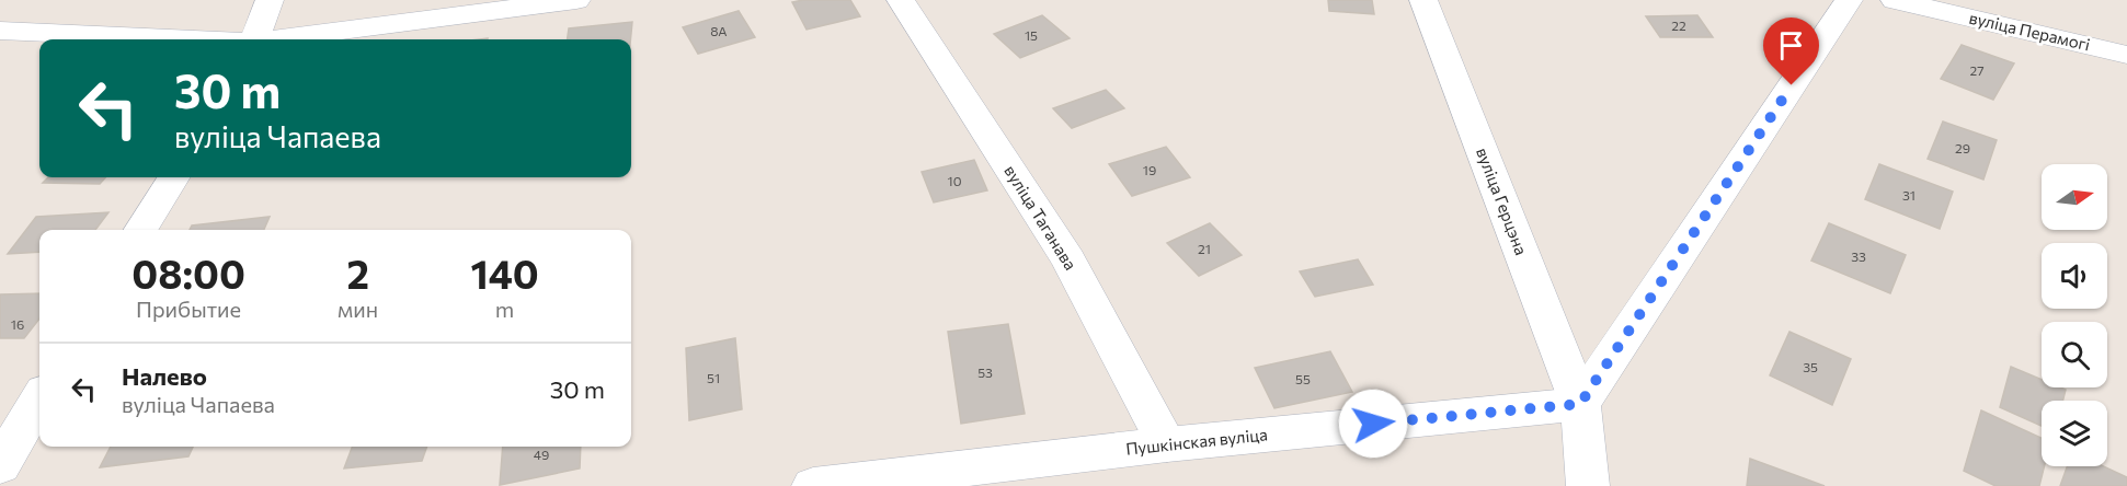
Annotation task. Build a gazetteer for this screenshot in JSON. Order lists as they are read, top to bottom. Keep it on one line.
{"streets":{"street":["вуліца Перамогі","вуліца Герцэна","вуліца Таганава","Пушкінская вуліца"]},"crossings":[["вуліца Герцэна","Пушкінская вуліца"],["вуліца Таганава","Пушкінская вуліца"]],"house_numbers":["22","8А","15","27","29","19","10","31","21","33","16","35","53","51","55","49"],"north":"right","page":{"turn":["30 m","вуліца Чапаева"],"eta":["08:00","Прибытие","2","мин","140","m"],"list":[{"name":"Налево","note":"вуліца Чапаева","value":"30 m"}]}}
